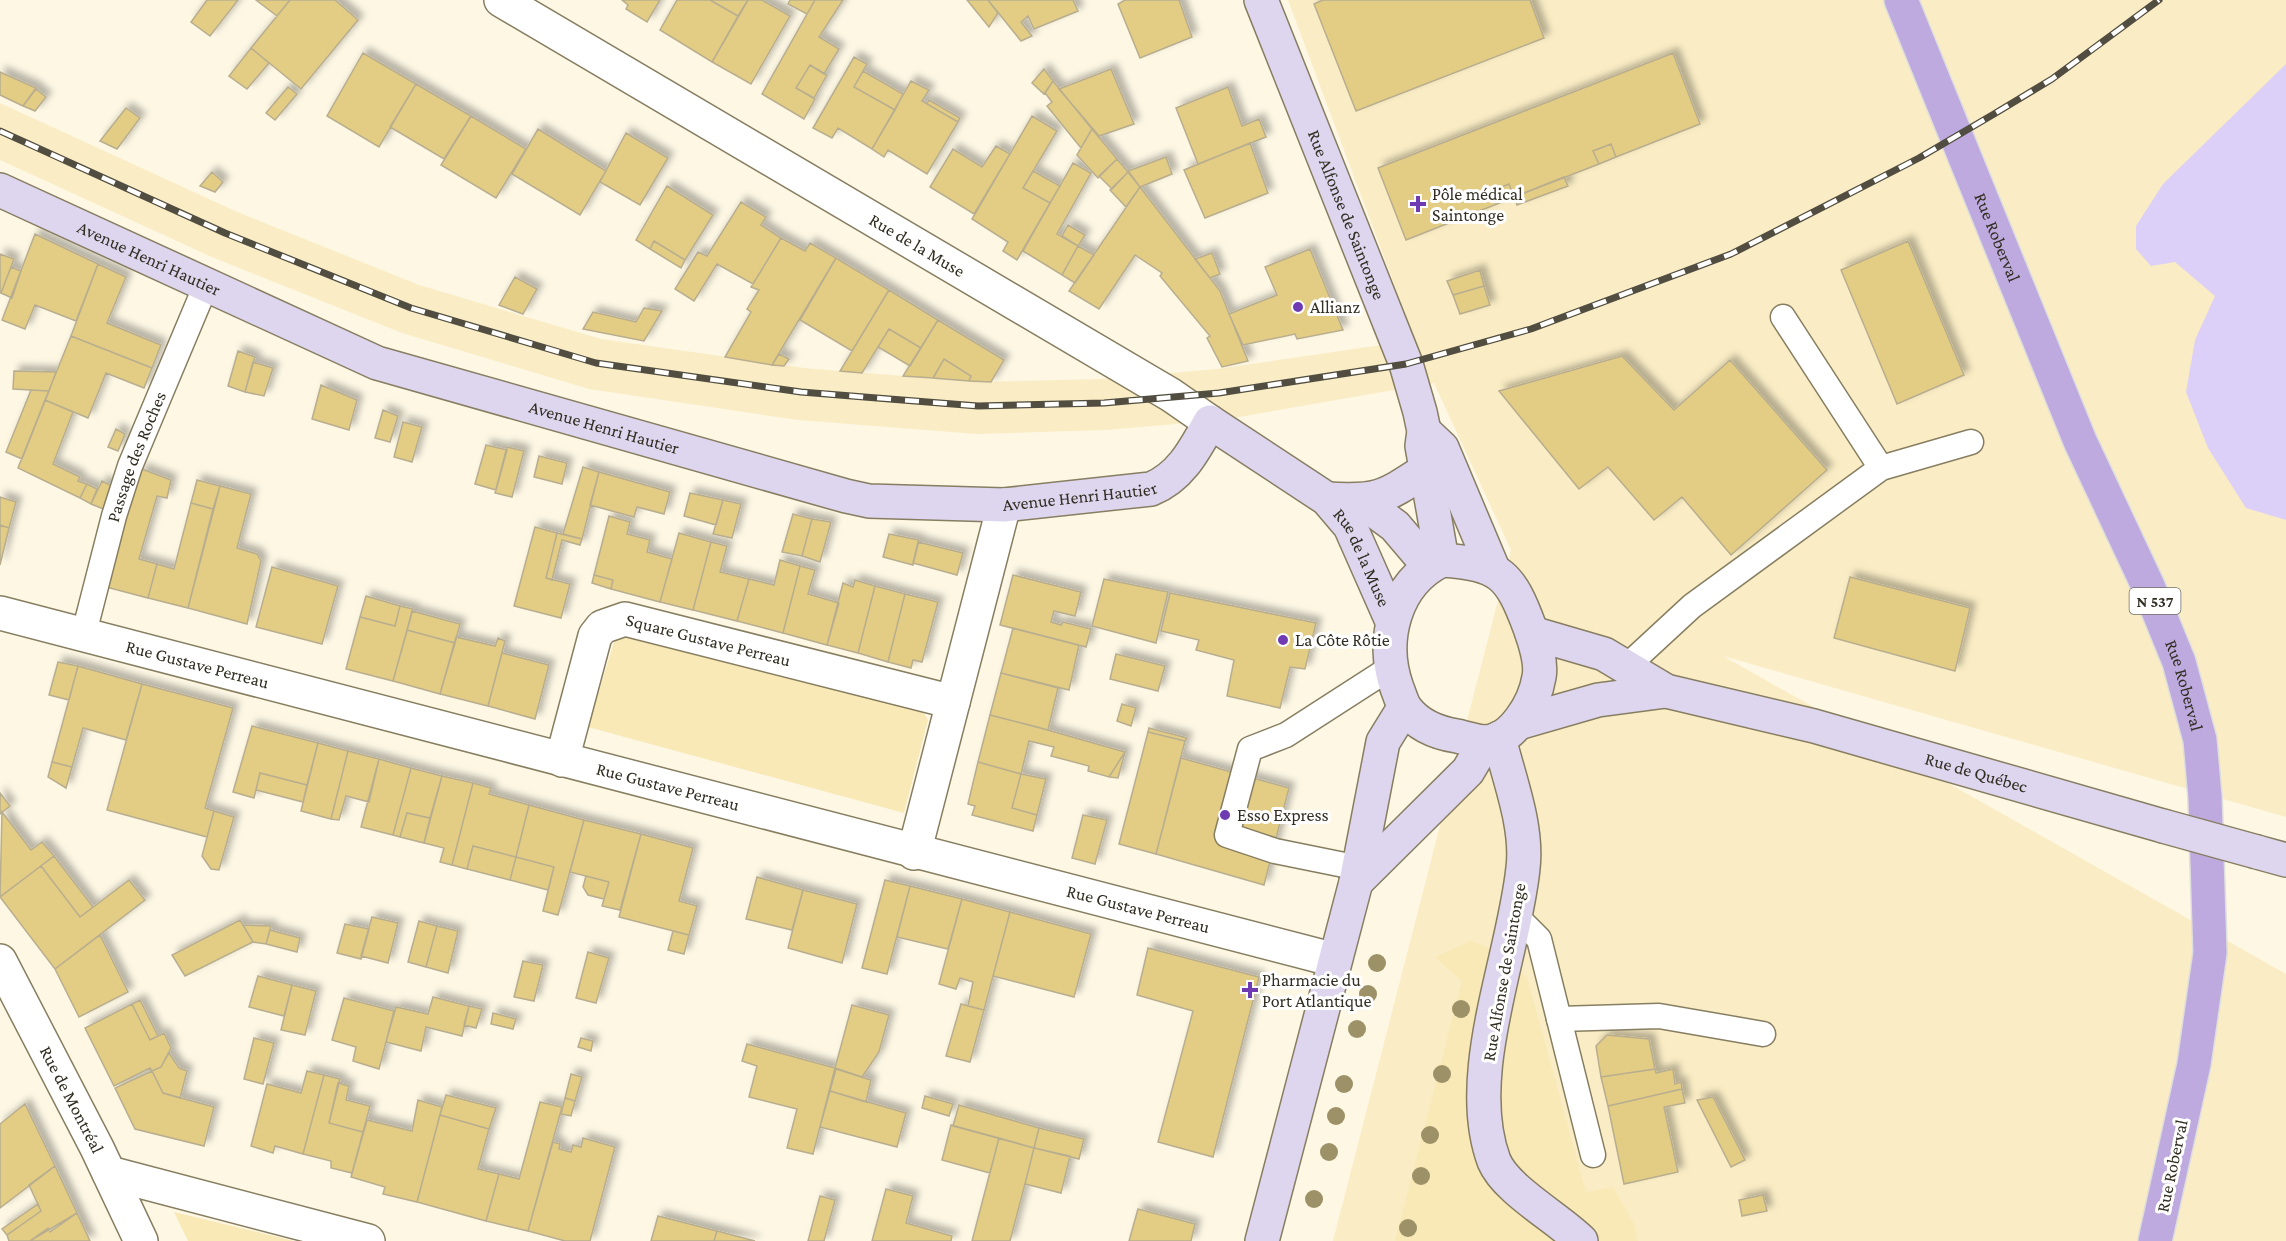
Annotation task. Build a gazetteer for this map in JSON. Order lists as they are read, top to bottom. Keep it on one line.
{"streets":{"main road":["Rue Roberval","N 537"],"street":["Rue Alfonse de Saintonge","Rue de la Muse","Avenue Henri Hautier","Square Gustave Perreau","Rue Gustave Perreau","Rue de Québec","Rue de Montréal"],"lane":["Passage des Roches"]},"crossings":[["Rue Alfonse de Saintonge","Rue de la Muse"],["Rue Alfonse de Saintonge","Rue de Québec"],["Rue de la Muse","Avenue Henri Hautier"],["Rue de la Muse","Rue de Québec"],["Avenue Henri Hautier","Passage des Roches"],["Passage des Roches","Rue Gustave Perreau"],["Square Gustave Perreau","Rue Gustave Perreau"]],"places":{"health":["Pôle médical Saintonge","Pharmacie du Port Atlantique"],"other":["Allianz","La Côte Rôtie","Esso Express"]}}
